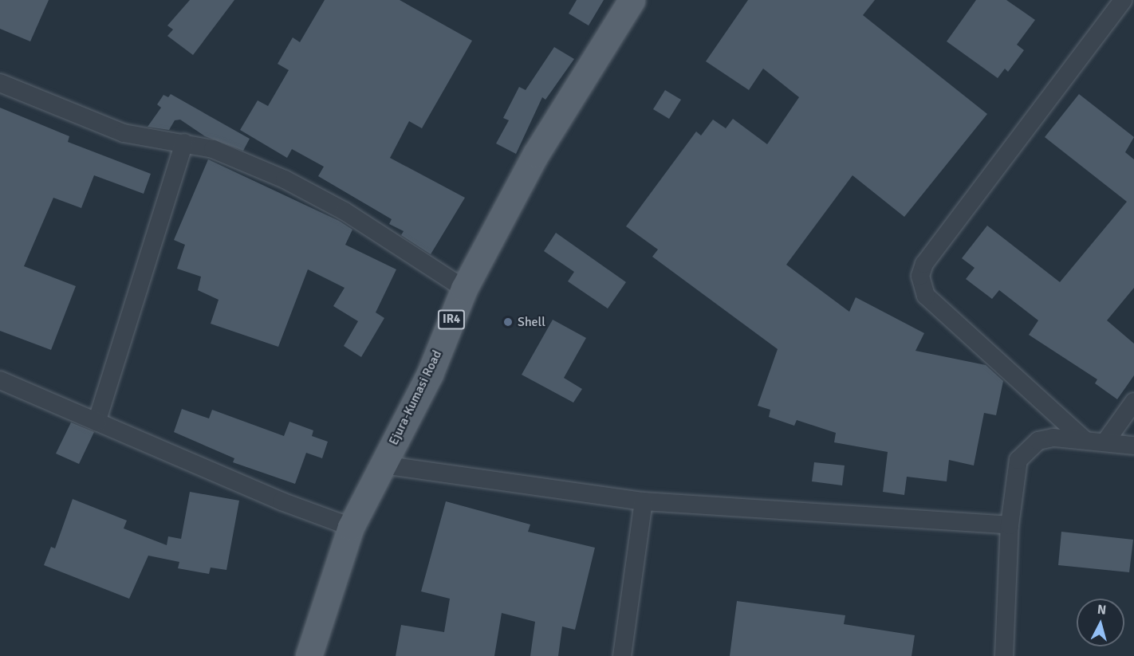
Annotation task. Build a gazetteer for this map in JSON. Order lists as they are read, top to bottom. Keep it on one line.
{"streets":{"main road":["IR4","Ejura-Kumasi Road"]},"places":["Shell"],"north":"top"}
